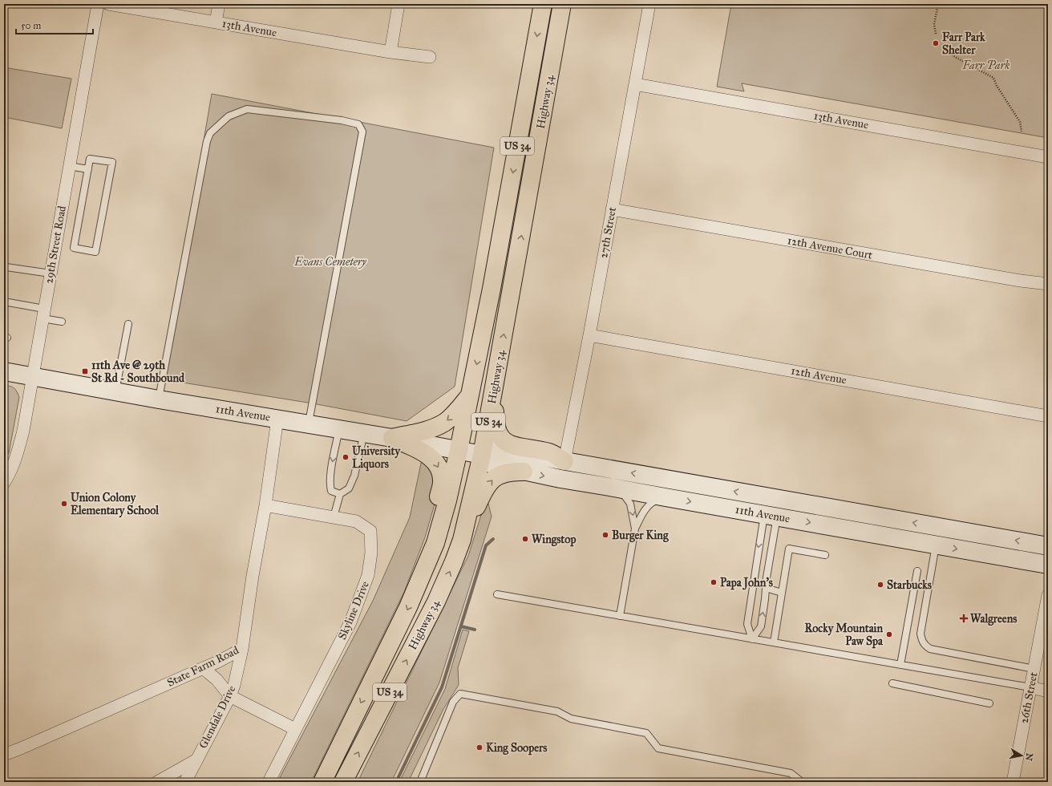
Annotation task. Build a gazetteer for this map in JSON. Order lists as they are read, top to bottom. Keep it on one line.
{"streets":{"highway":["Highway 34","US 34"],"main road":["11th Avenue"],"street":["13th Avenue","27th Street","29th Street Road","12th Avenue Court","12th Avenue","Skyline Drive","State Farm Road","26th Street","Glendale Drive"]},"crossings":[["13th Avenue","27th Street"],["Highway 34","11th Avenue"],["27th Street","12th Avenue Court"],["27th Street","12th Avenue"],["27th Street","11th Avenue"],["29th Street Road","11th Avenue"],["11th Avenue","State Farm Road"],["Skyline Drive","State Farm Road"],["State Farm Road","Glendale Drive"]],"parks":["Farr Park","Evans Cemetery"],"places":{"other":["Farr Park Shelter","University Liquors","Union Colony Elementary School","Burger King","Wingstop","Papa John's","Starbucks","Rocky Mountain Paw Spa","King Soopers"],"transit":["11th Ave @ 29th St Rd - Southbound"],"health":["Walgreens"]},"scale_bar":"50 m","north":"right"}
